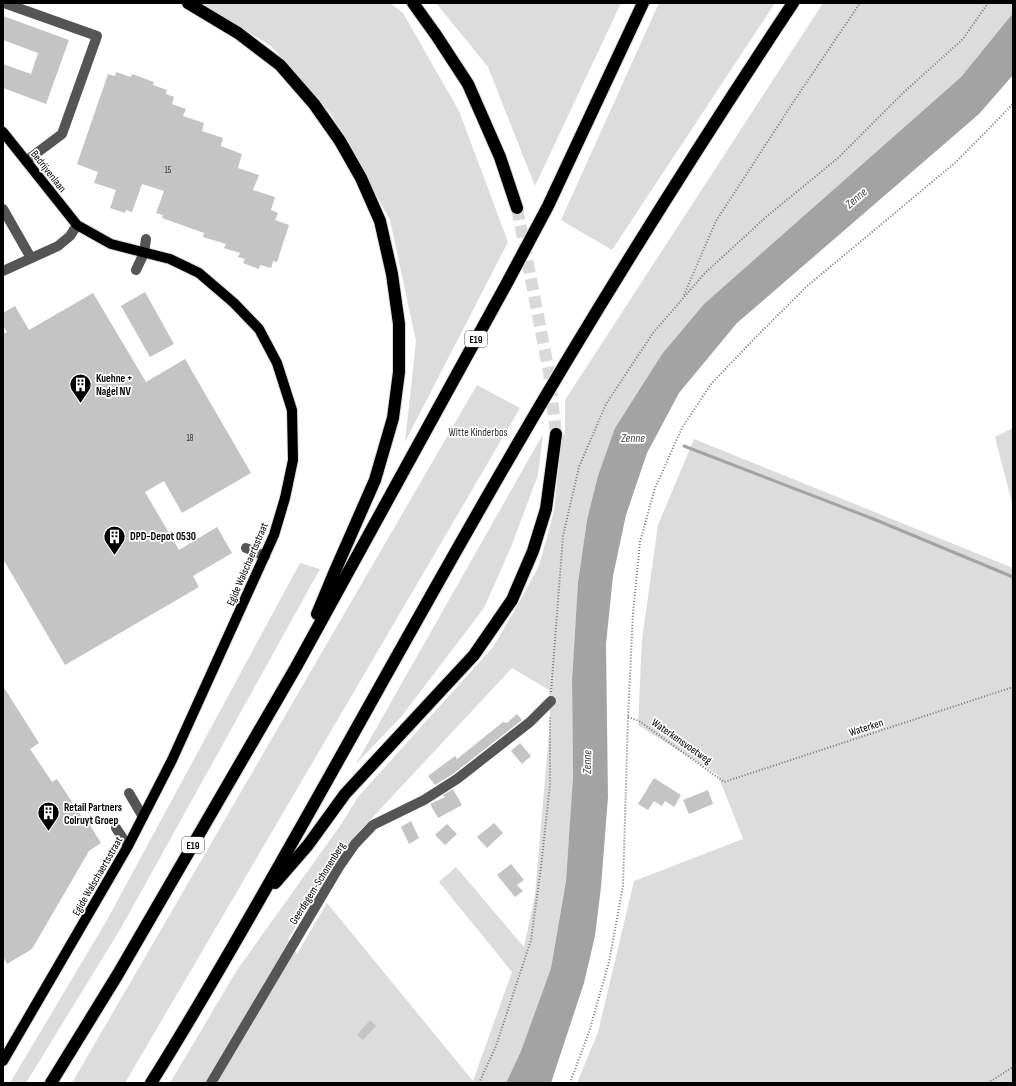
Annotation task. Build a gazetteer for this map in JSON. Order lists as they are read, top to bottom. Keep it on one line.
{"streets":{"highway":["E19"],"main road":["Bedrijvenlaan","Egide Walschaertsstraat"],"street":["Geerdegem-Schonenberg"],"path":["Waterken","Waterkensvoetweg"]},"crossings":[["Bedrijvenlaan","Egide Walschaertsstraat"],["Waterken","Waterkensvoetweg"]],"water":["Zenne"],"parks":["Witte Kinderbos"],"places":{"building":["Kuehne + Nagel NV","DPD-Depot 0530","Retail Partners Colruyt Groep"]},"house_numbers":["15","18"]}
